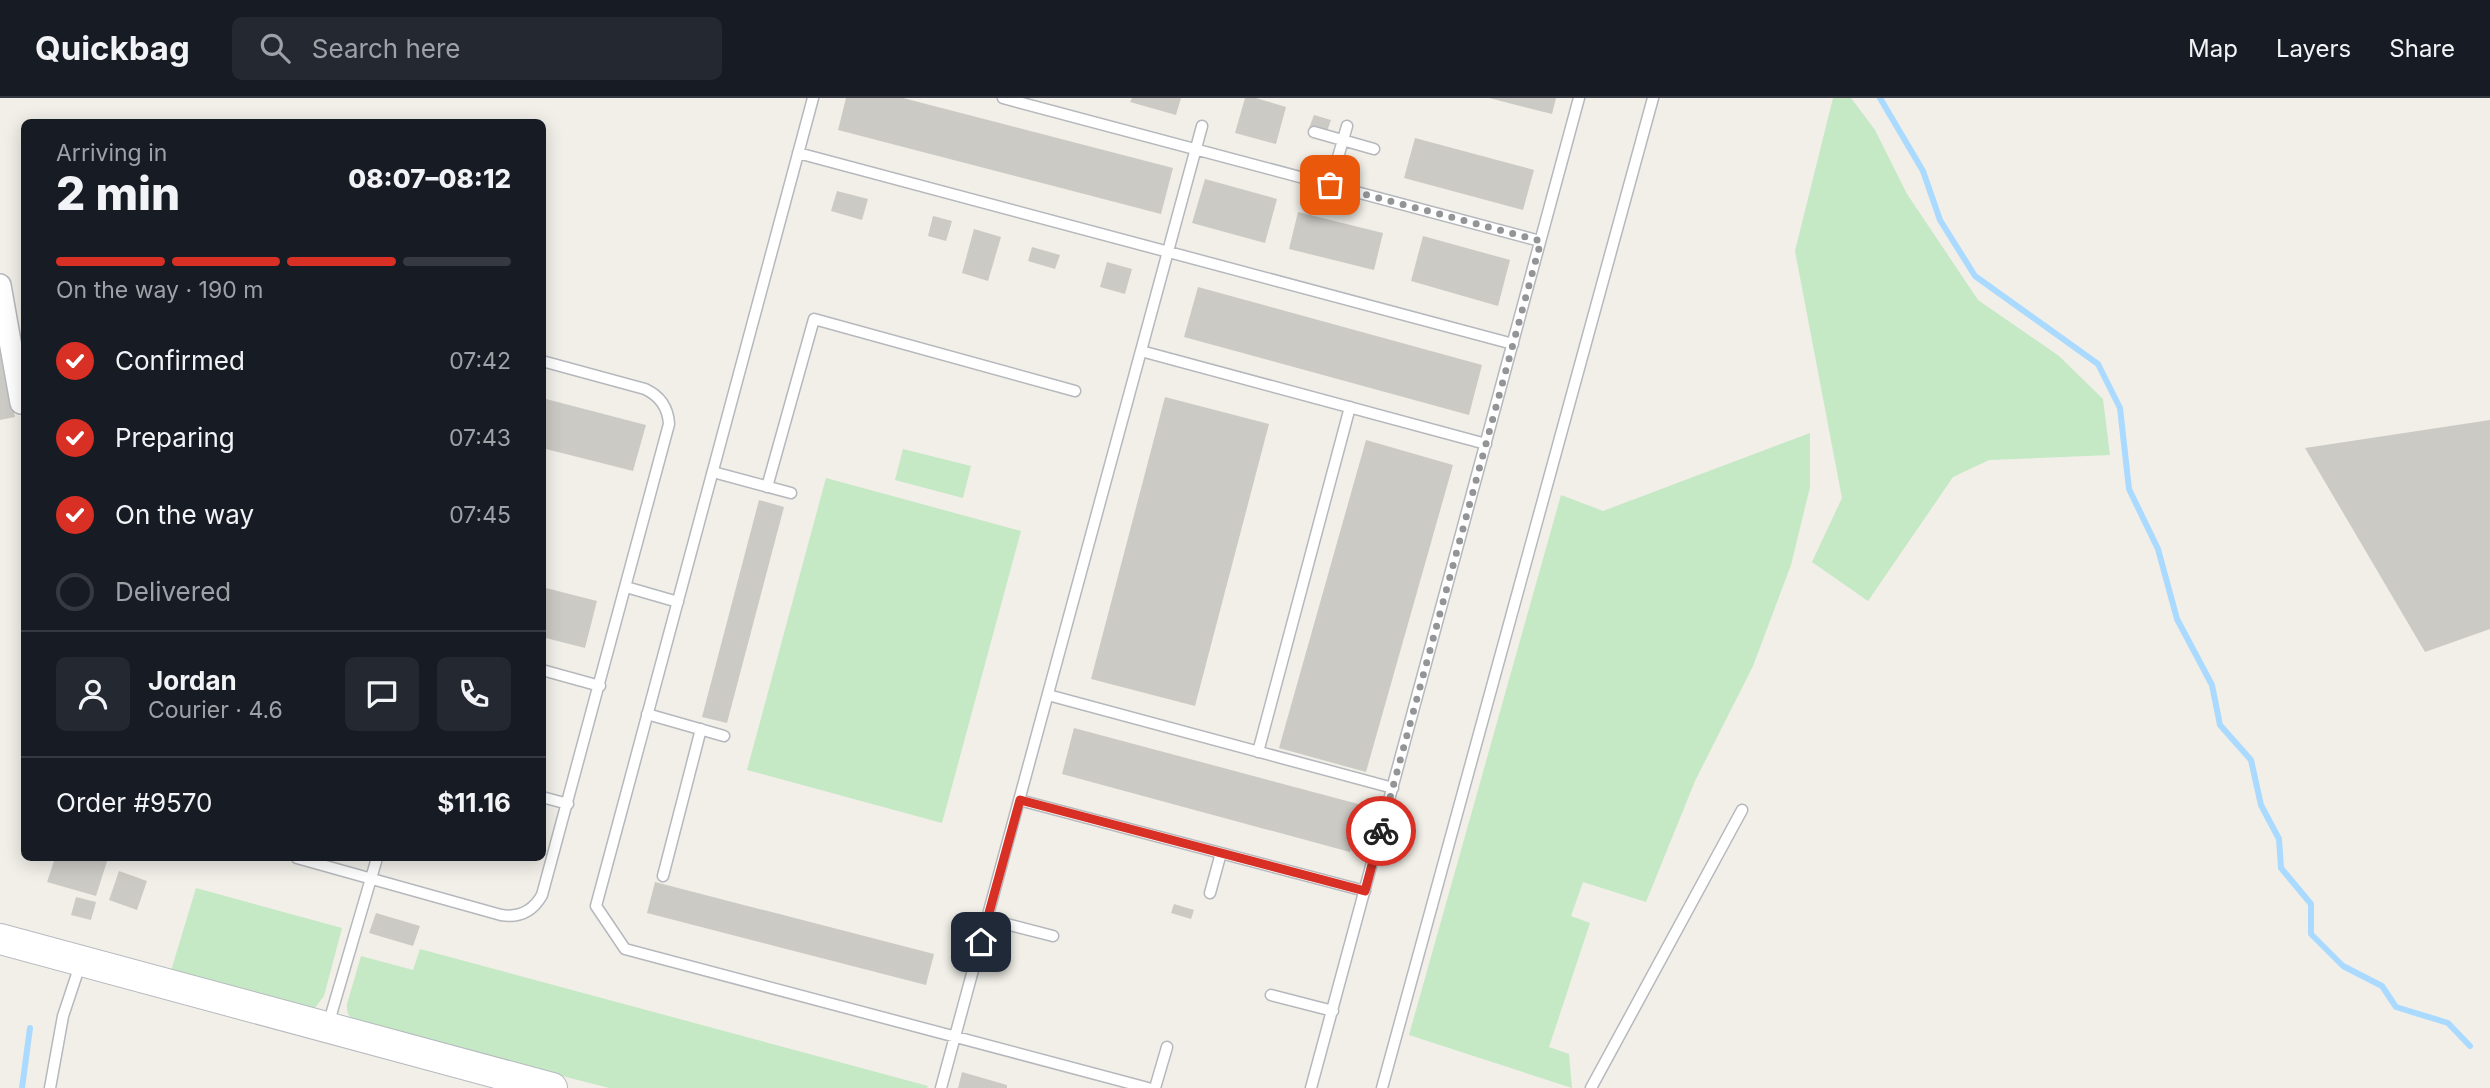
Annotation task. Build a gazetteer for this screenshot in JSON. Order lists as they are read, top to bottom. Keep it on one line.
{"page":{"header":"Quickbag","search":"Search here","nav":["Map","Layers","Share"],"heading":["2 min","Arriving in","08:07–08:12"],"panel":["Jordan","Courier · 4.6","Order #9570","$11.16"],"bar":"On the way · 190 m","list":[["Confirmed","07:42"],["Preparing","07:43"],["On the way","07:45"],"Delivered"]}}
